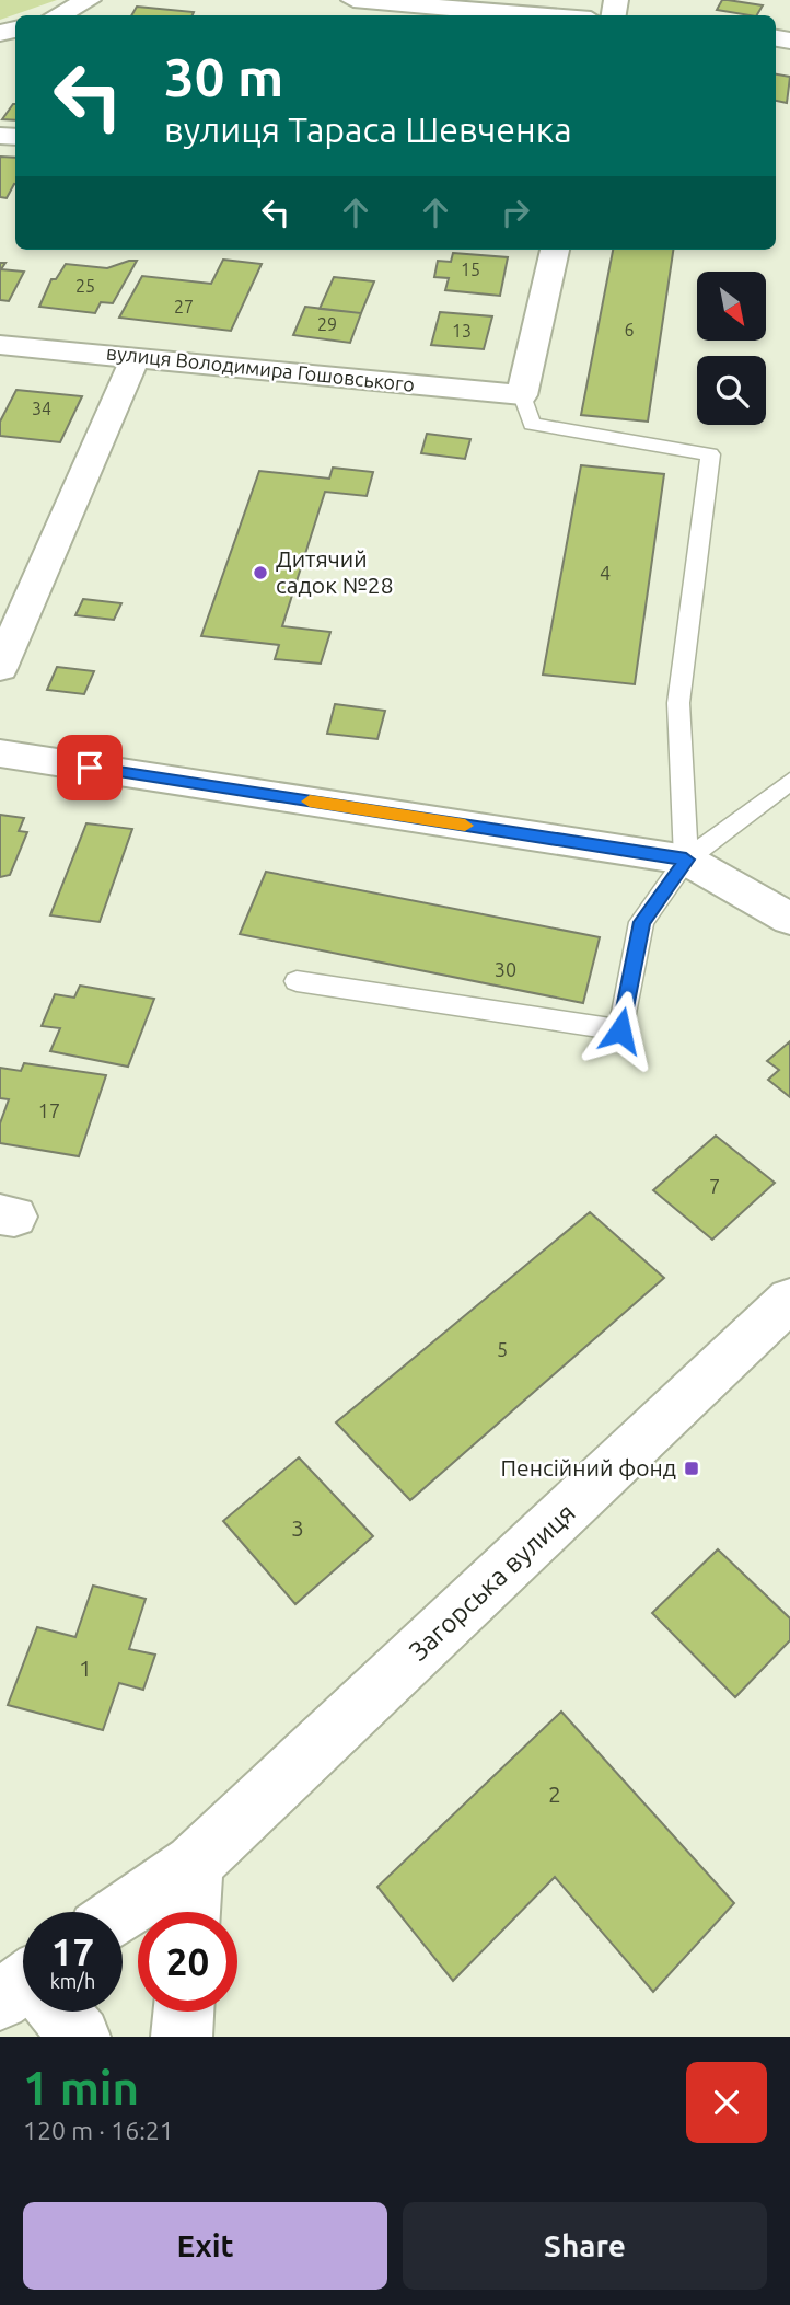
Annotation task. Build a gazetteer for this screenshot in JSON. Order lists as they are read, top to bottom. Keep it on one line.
{"streets":{"street":["вулиця Володимира Гошовського","Загорська вулиця"]},"places":{"other":["Дитячий садок №28"],"transit":["Пенсійний фонд"]},"house_numbers":["15","25","27","29","6","13","34","4","30","17","7","5","3","1","2"],"north":"bottom right","page":{"turn":["30 m","вулиця Тараса Шевченка"],"speed":"17 km/h","limit":"20","heading":["1 min","120 m · 16:21"],"buttons":["Exit","Share"]}}
